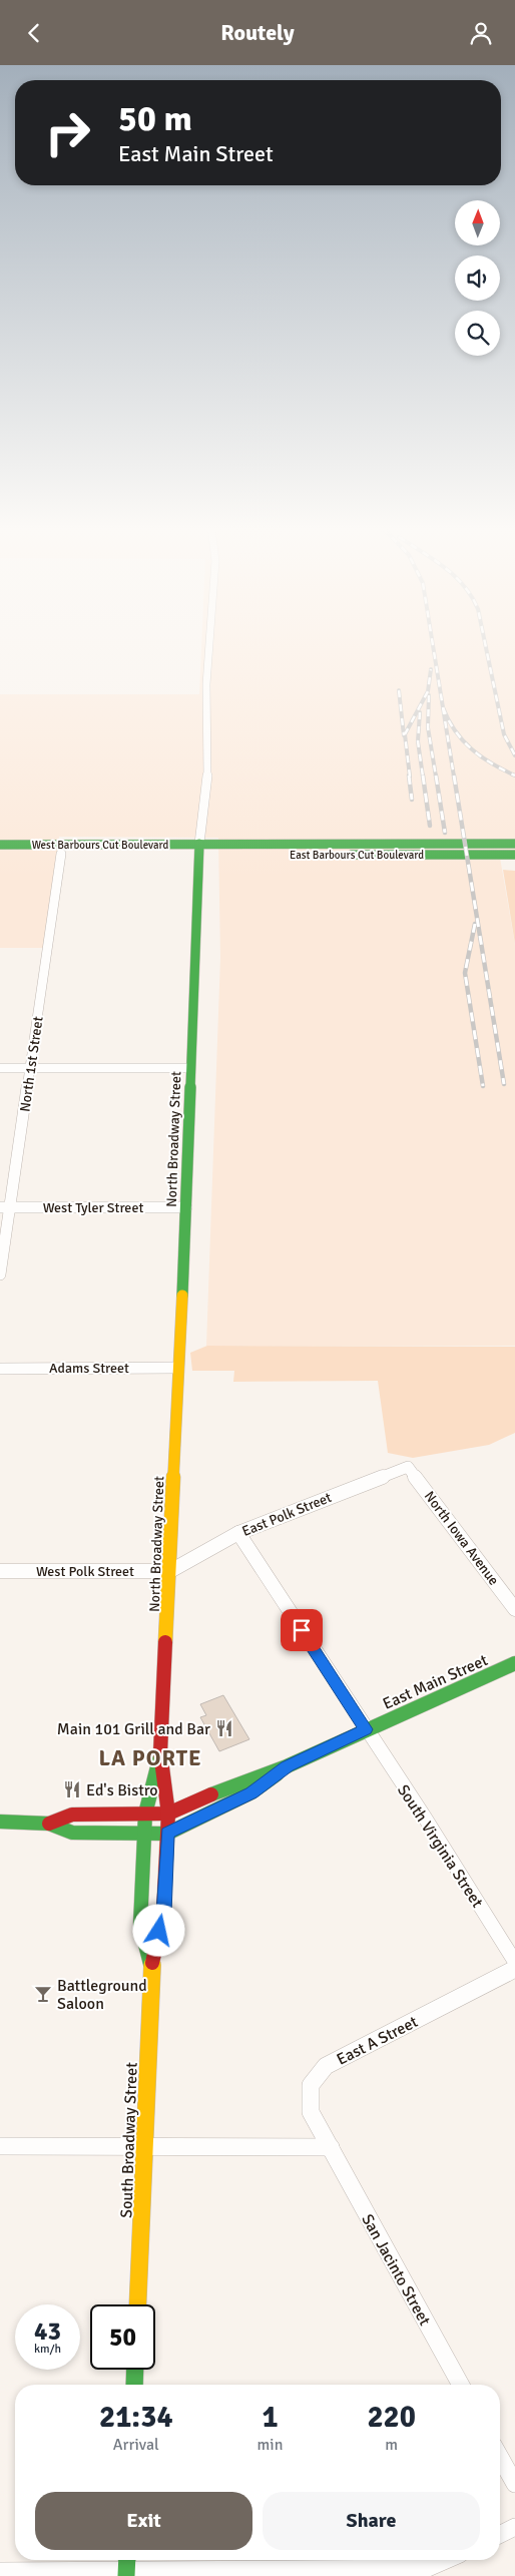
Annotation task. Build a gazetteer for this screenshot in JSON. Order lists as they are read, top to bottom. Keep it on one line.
{"streets":{"street":["West Barbours Cut Boulevard","East Barbours Cut Boulevard","North 1st Street","North Broadway Street","West Tyler Street","Adams Street","East Polk Street","North Iowa Avenue","West Polk Street","East Main Street","South Virginia Street","East A Street","South Broadway Street","San Jacinto Street"]},"crossings":[["West Barbours Cut Boulevard","East Barbours Cut Boulevard"],["West Barbours Cut Boulevard","North 1st Street"],["West Barbours Cut Boulevard","North Broadway Street"],["East Barbours Cut Boulevard","North Broadway Street"],["North 1st Street","West Tyler Street"],["North Broadway Street","West Tyler Street"],["North Broadway Street","Adams Street"],["North Broadway Street","East Polk Street"],["North Broadway Street","West Polk Street"],["North Broadway Street","East Main Street"],["North Broadway Street","South Broadway Street"],["East Polk Street","North Iowa Avenue"],["East Polk Street","West Polk Street"],["East Polk Street","South Virginia Street"],["East Main Street","South Virginia Street"],["East Main Street","South Broadway Street"],["East A Street","San Jacinto Street"]],"districts":["LA PORTE"],"places":{"restaurant":["Main 101 Grill and Bar","Ed's Bistro"],"bar":["Battleground Saloon"]},"north":"top","page":{"header":"Routely","turn":["50 m","East Main Street"],"speed":"43 km/h","limit":"50","eta":["21:34","Arrival","1","min","220","m"],"buttons":["Exit","Share"]}}
